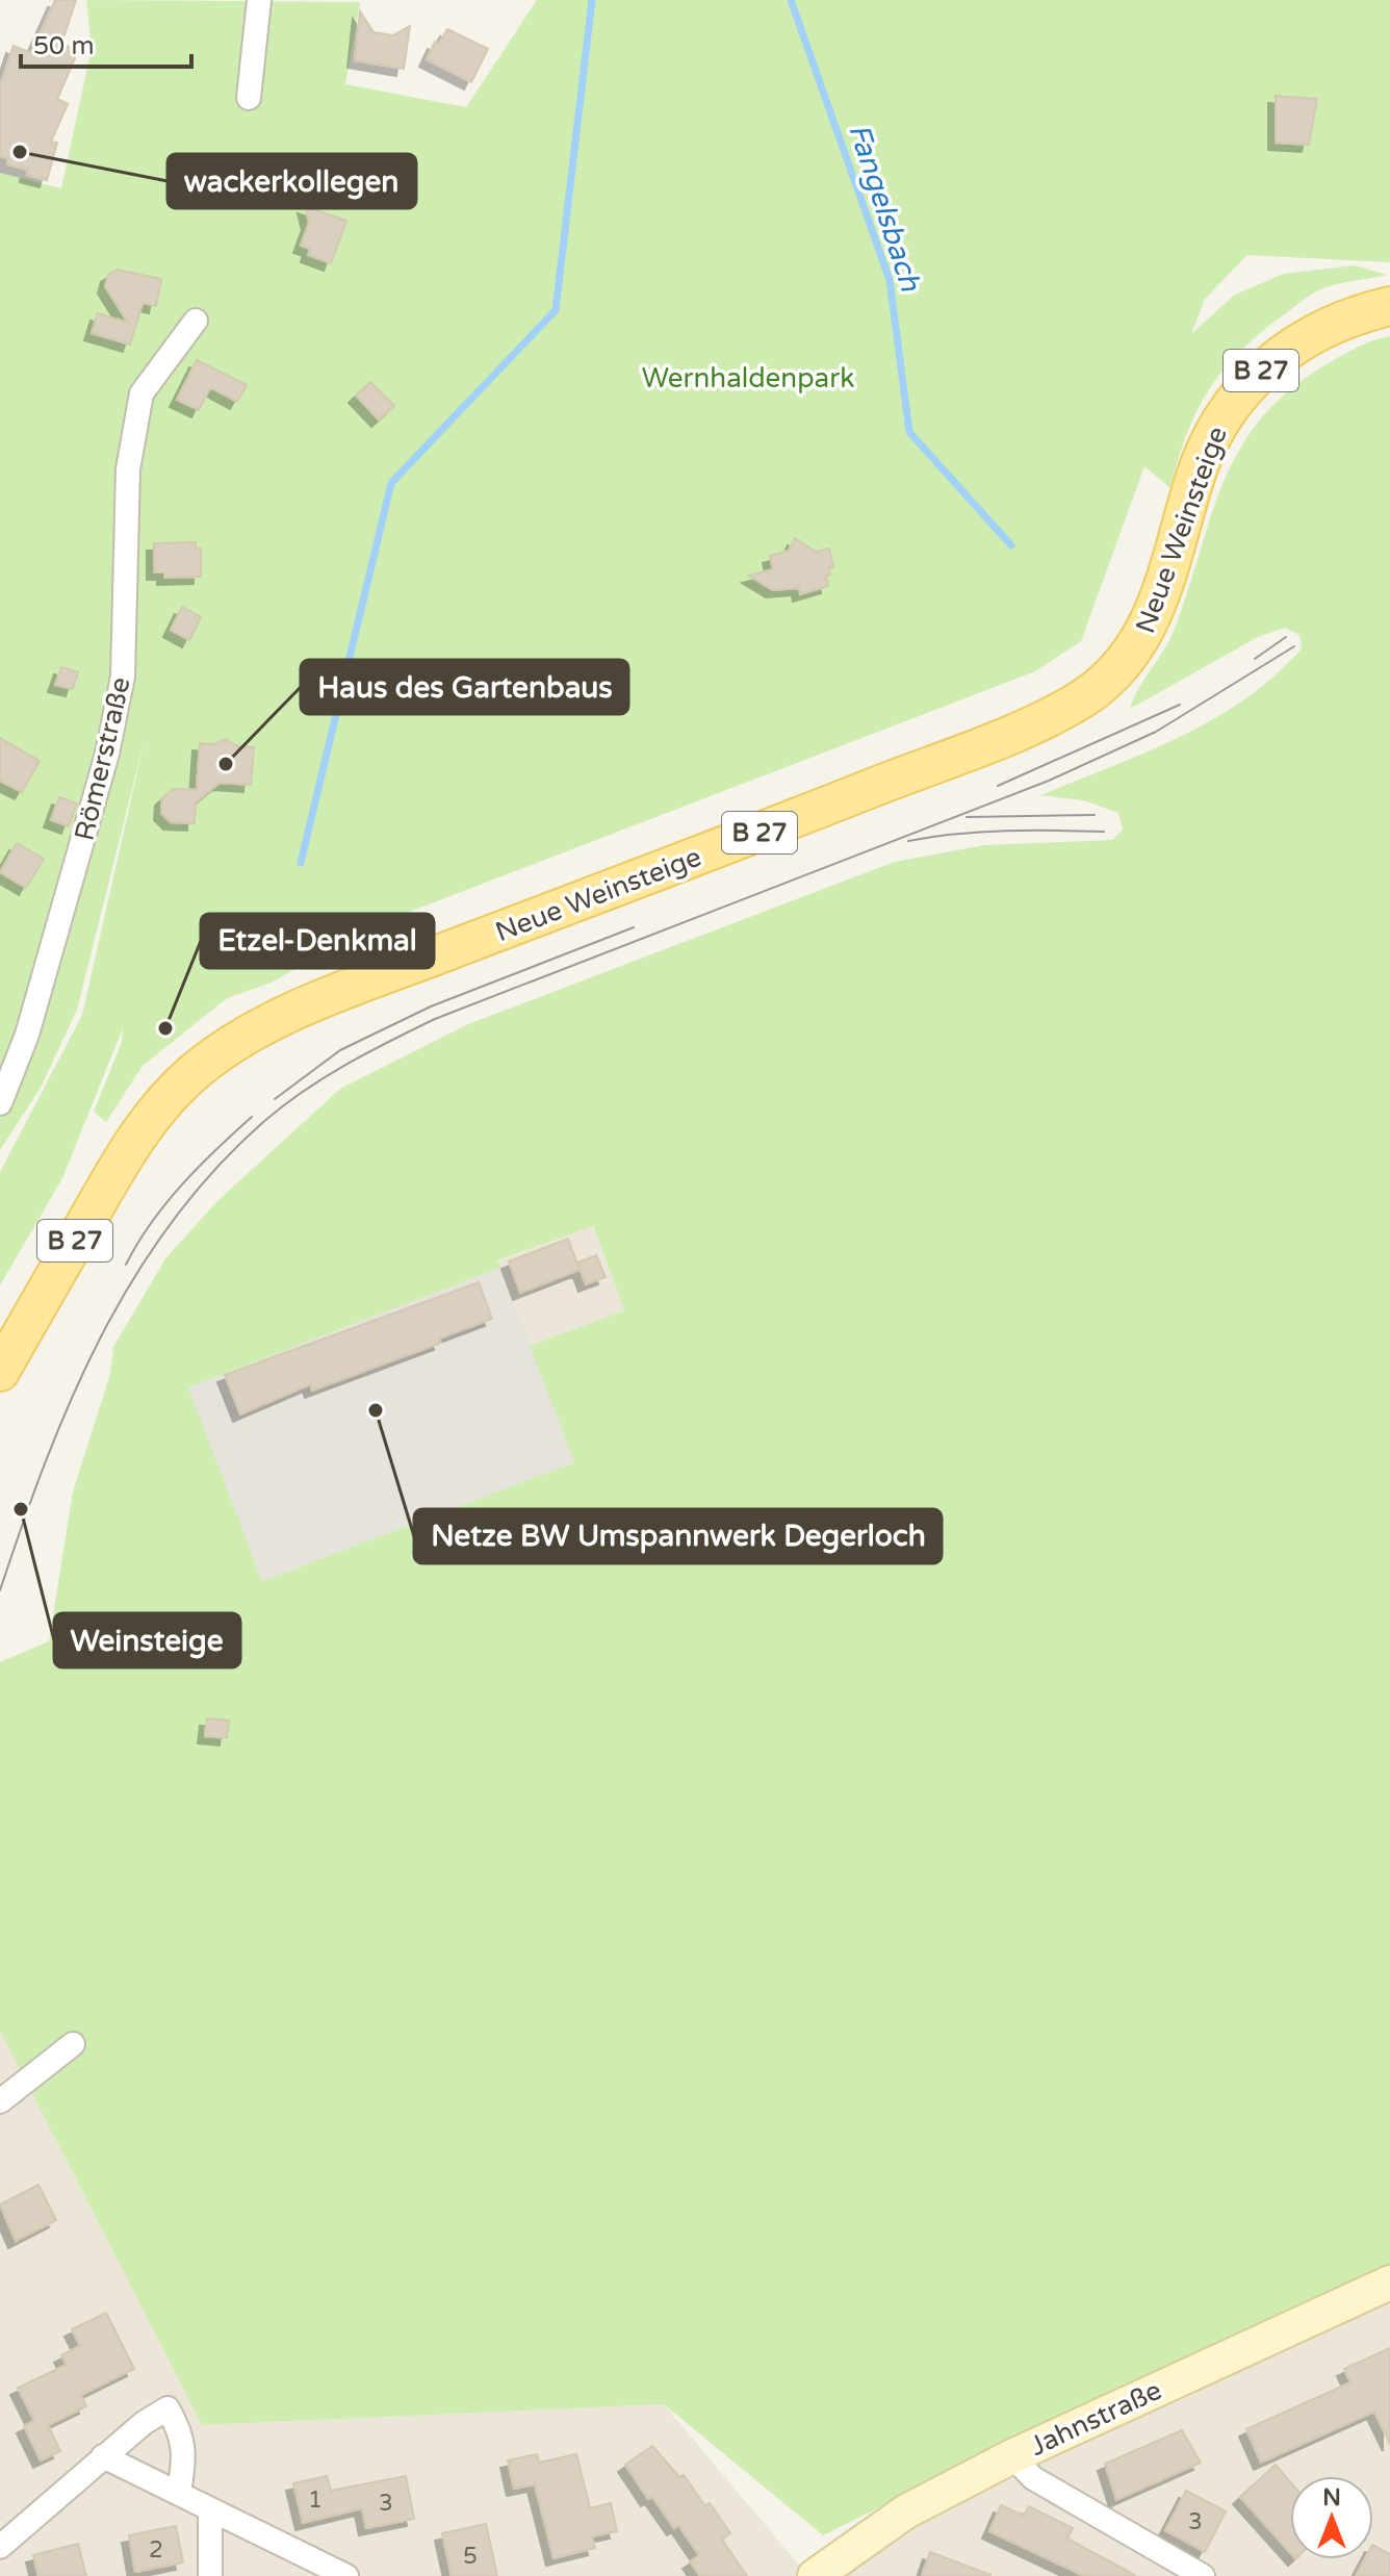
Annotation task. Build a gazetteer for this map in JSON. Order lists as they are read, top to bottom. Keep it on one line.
{"streets":{"main road":["B 27","Neue Weinsteige","Jahnstraße"],"street":["Römerstraße"]},"water":["Fangelsbach"],"parks":["Wernhaldenpark"],"places":["wackerkollegen","Haus des Gartenbaus","Etzel-Denkmal","Netze BW Umspannwerk Degerloch","Weinsteige"],"house_numbers":["1","3","3","2","5"],"scale_bar":"50 m","north":"top"}
